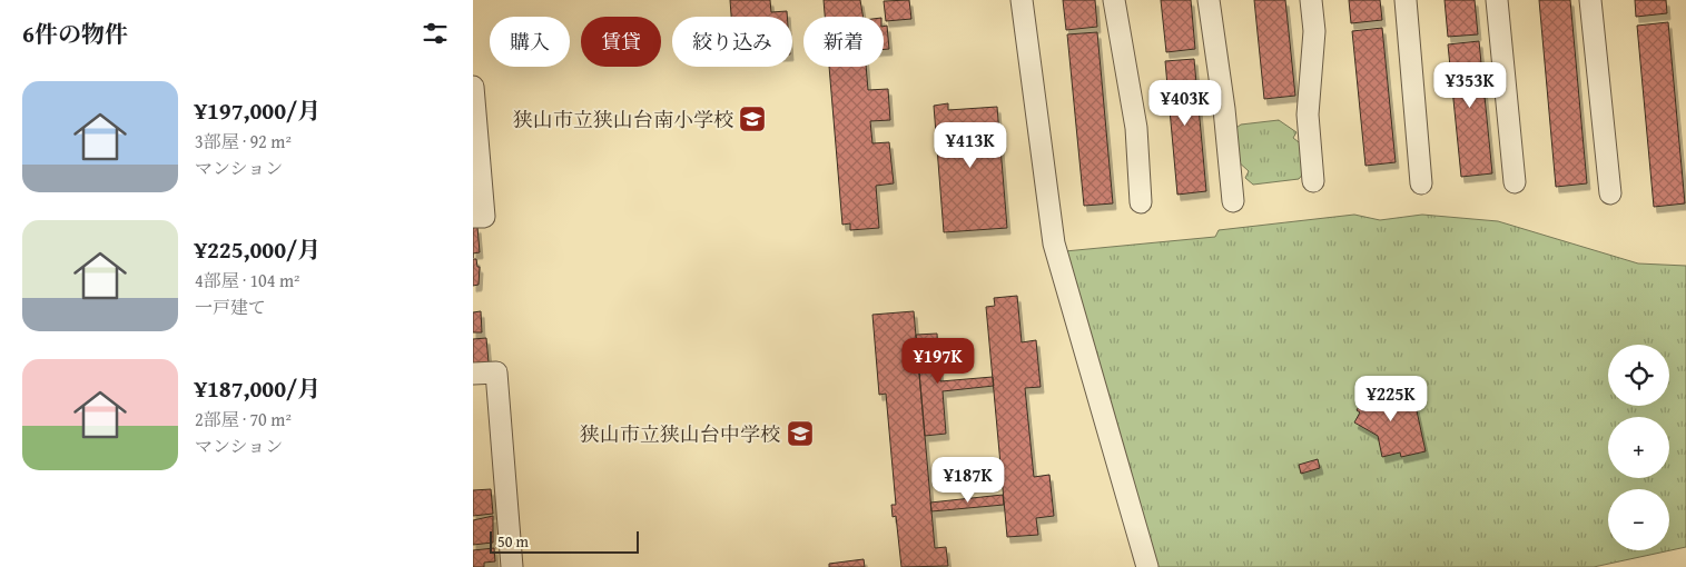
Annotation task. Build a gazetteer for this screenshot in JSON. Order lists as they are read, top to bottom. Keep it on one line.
{"places":{"school or university":["狭山市立狭山台南小学校","狭山市立狭山台中学校"]},"scale_bar":"50 m","page":{"heading":"6件の物件","chip":["購入","賃貸","絞り込み","新着"],"price":["¥353K","¥403K","¥413K","¥197K","¥225K","¥187K"],"list":[{"name":"¥197,000/月","note":"3部屋 · 92 m² · マンション"},{"name":"¥225,000/月","note":"4部屋 · 104 m² · 一戸建て"},{"name":"¥187,000/月","note":"2部屋 · 70 m² · マンション"}],"map_buttons":["+","−"],"scale":"50 m"}}
